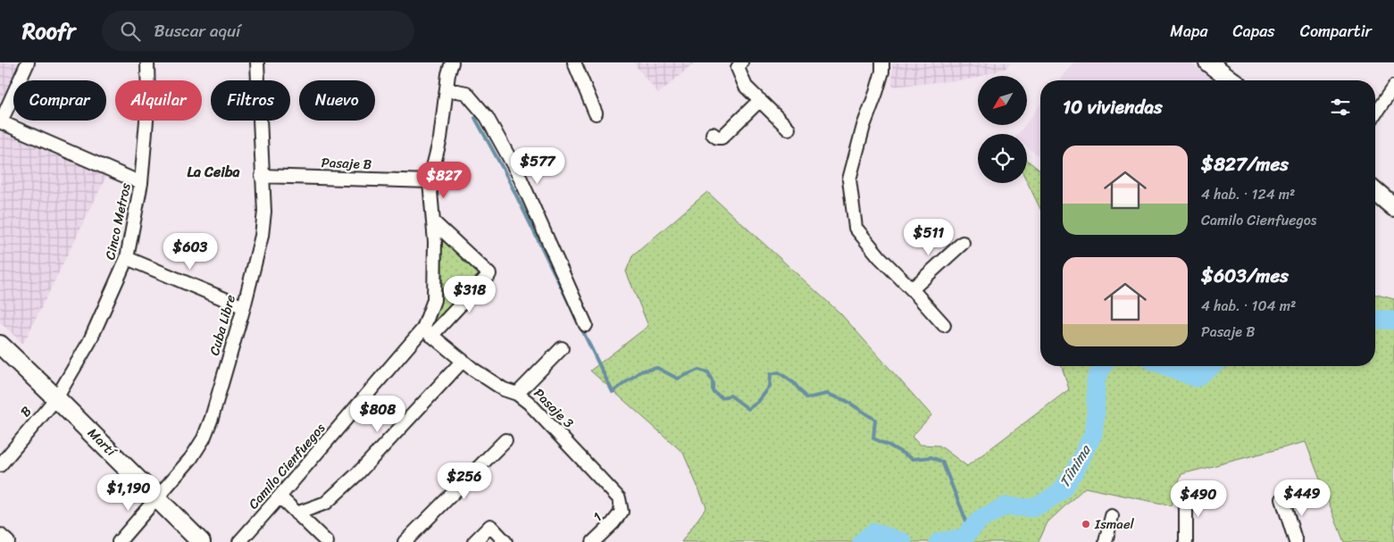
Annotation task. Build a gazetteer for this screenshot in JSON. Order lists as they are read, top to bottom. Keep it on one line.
{"streets":{"street":["Pasaje B","Cinco Metros","Cuba Libre","Pasaje 3","B","Martí","Camilo Cienfuegos","1"]},"crossings":[["Pasaje B","Cuba Libre"],["Pasaje B","Camilo Cienfuegos"],["Cinco Metros","B"],["Cinco Metros","Martí"],["Cuba Libre","Martí"],["Pasaje 3","Camilo Cienfuegos"],["Pasaje 3","1"],["B","Martí"]],"districts":["La Ceiba"],"water":["Tíinima"],"places":["Ismael"],"north":"bottom left","page":{"header":"Roofr","search":"Buscar aquí","nav":["Mapa","Capas","Compartir"],"chip":["Comprar","Alquilar","Filtros","Nuevo"],"heading":"10 viviendas","list":[{"name":"$827/mes","note":"4 hab. · 124 m² · Camilo Cienfuegos"},{"name":"$603/mes","note":"4 hab. · 104 m² · Pasaje B"}],"price":["$577","$827","$511","$603","$318","$808","$256","$1,190","$449","$490"]}}
